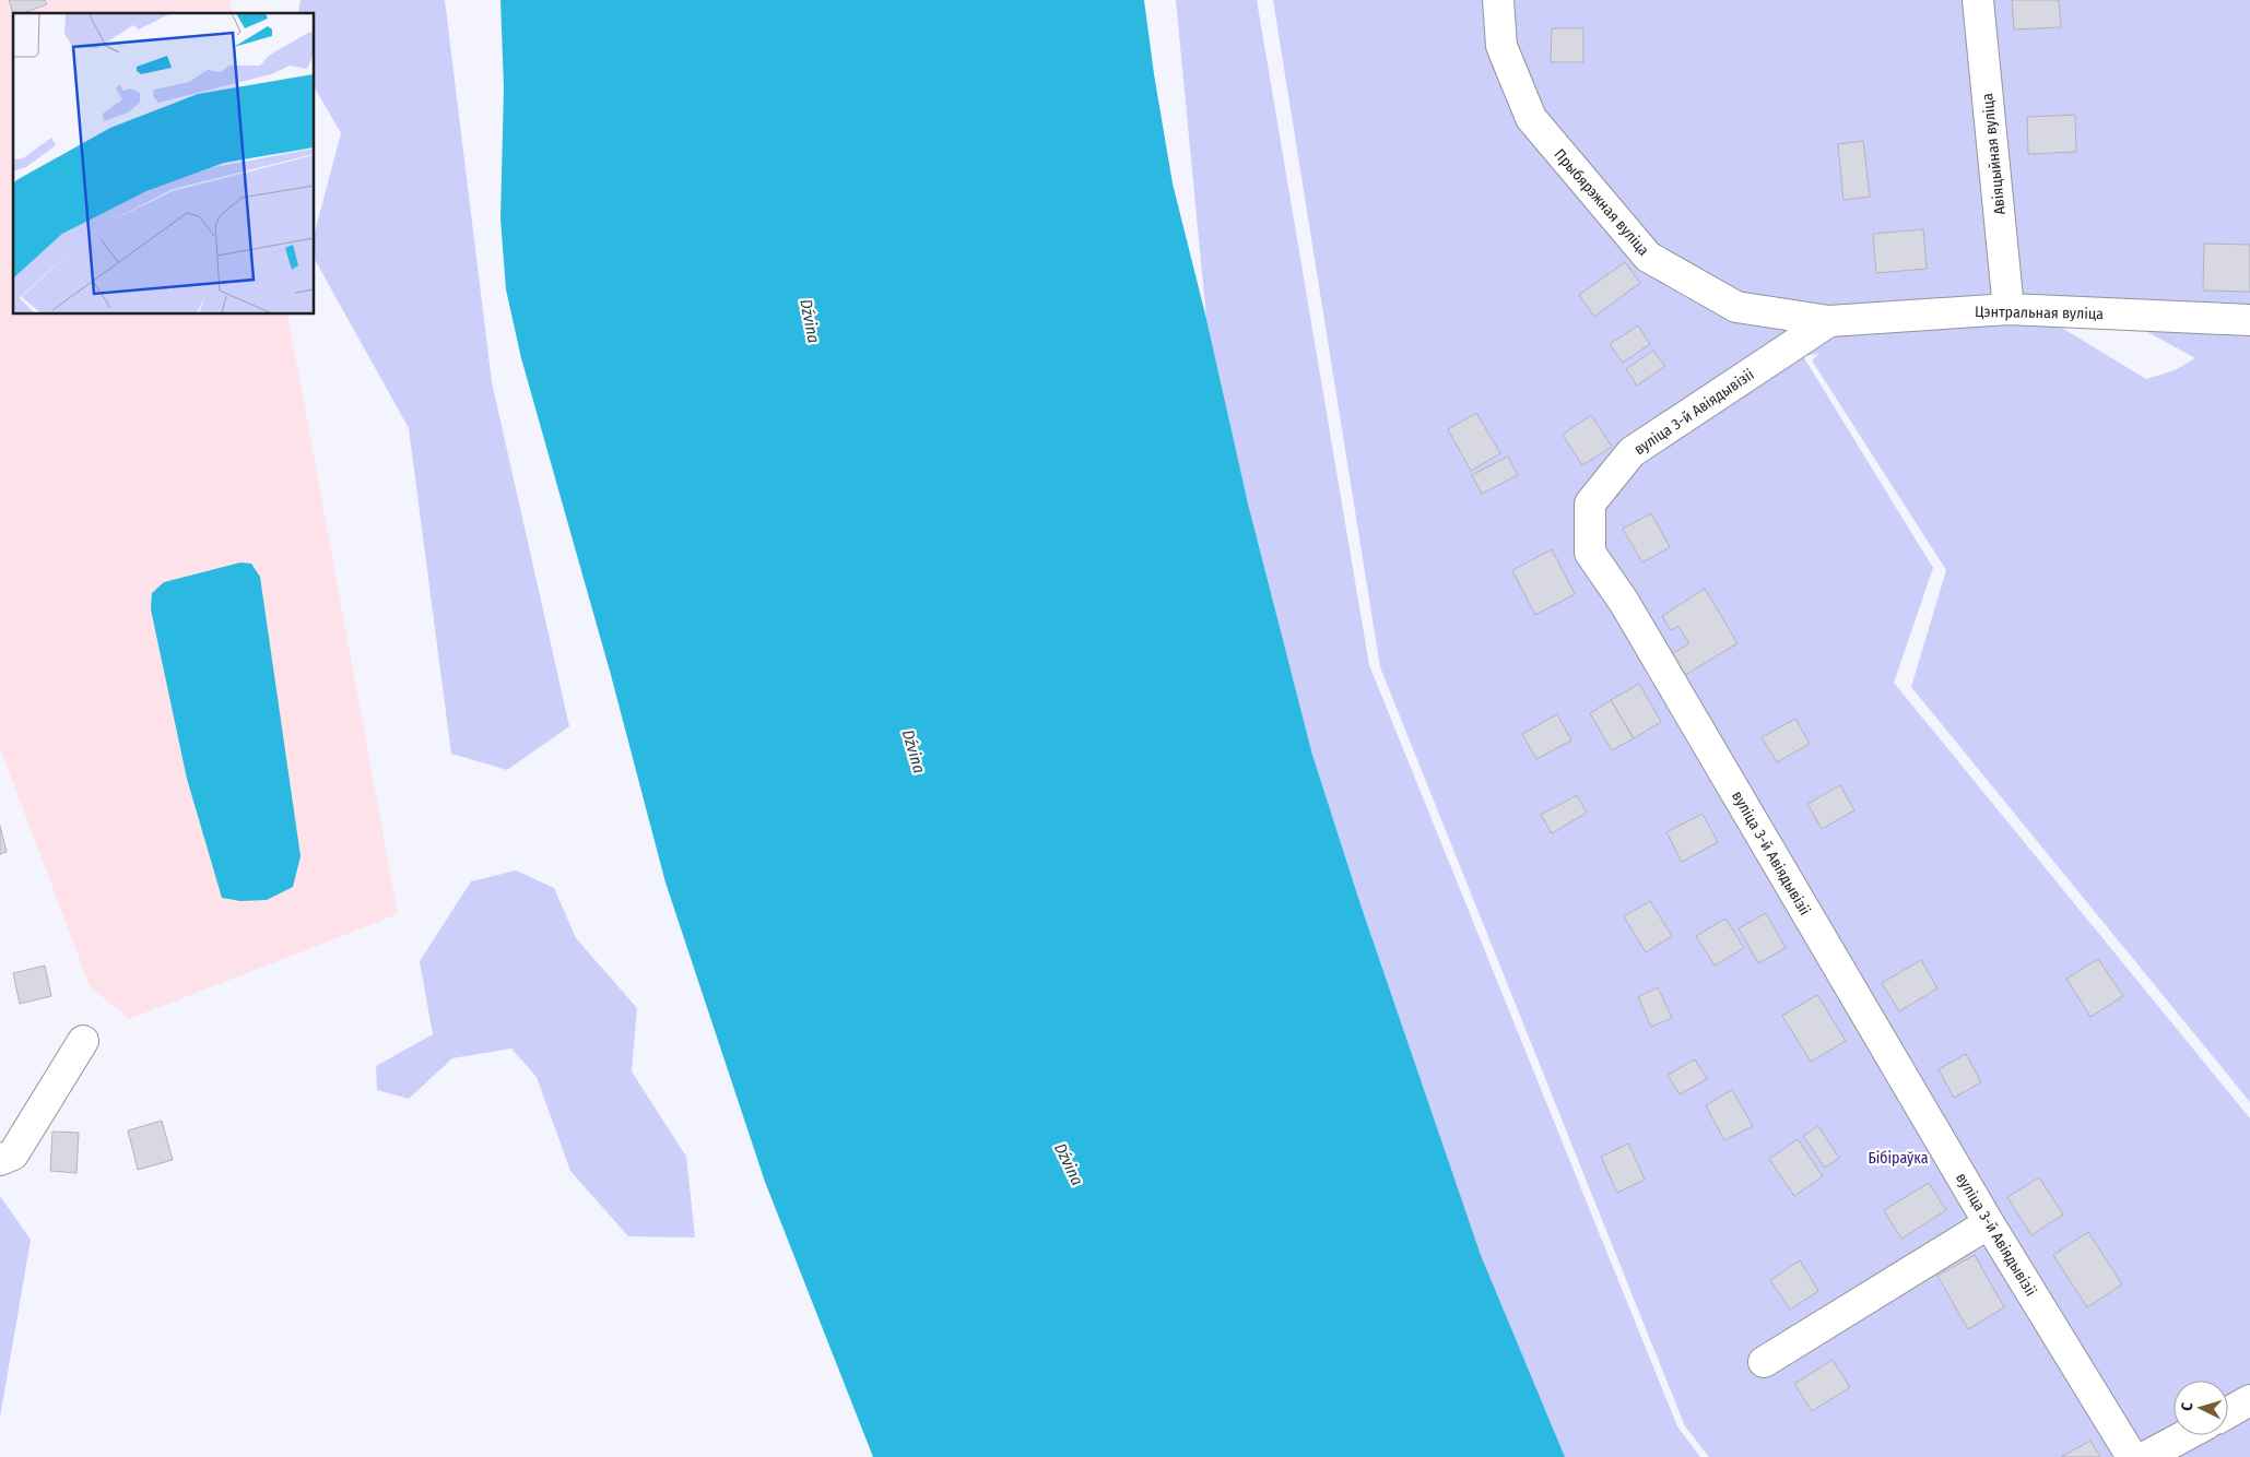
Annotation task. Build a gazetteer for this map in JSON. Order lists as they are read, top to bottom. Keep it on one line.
{"streets":{"lane":["Авіяцыйная вуліца","Прыбярэжная вуліца","Цэнтральная вуліца","вуліца 3-й Авіядывізіі"]},"crossings":[["Авіяцыйная вуліца","Цэнтральная вуліца"],["Прыбярэжная вуліца","Цэнтральная вуліца"],["Прыбярэжная вуліца","вуліца 3-й Авіядывізіі"],["Цэнтральная вуліца","вуліца 3-й Авіядывізіі"]],"water":["Dźvina"],"parks":["Бібіраўка"],"north":"left"}
